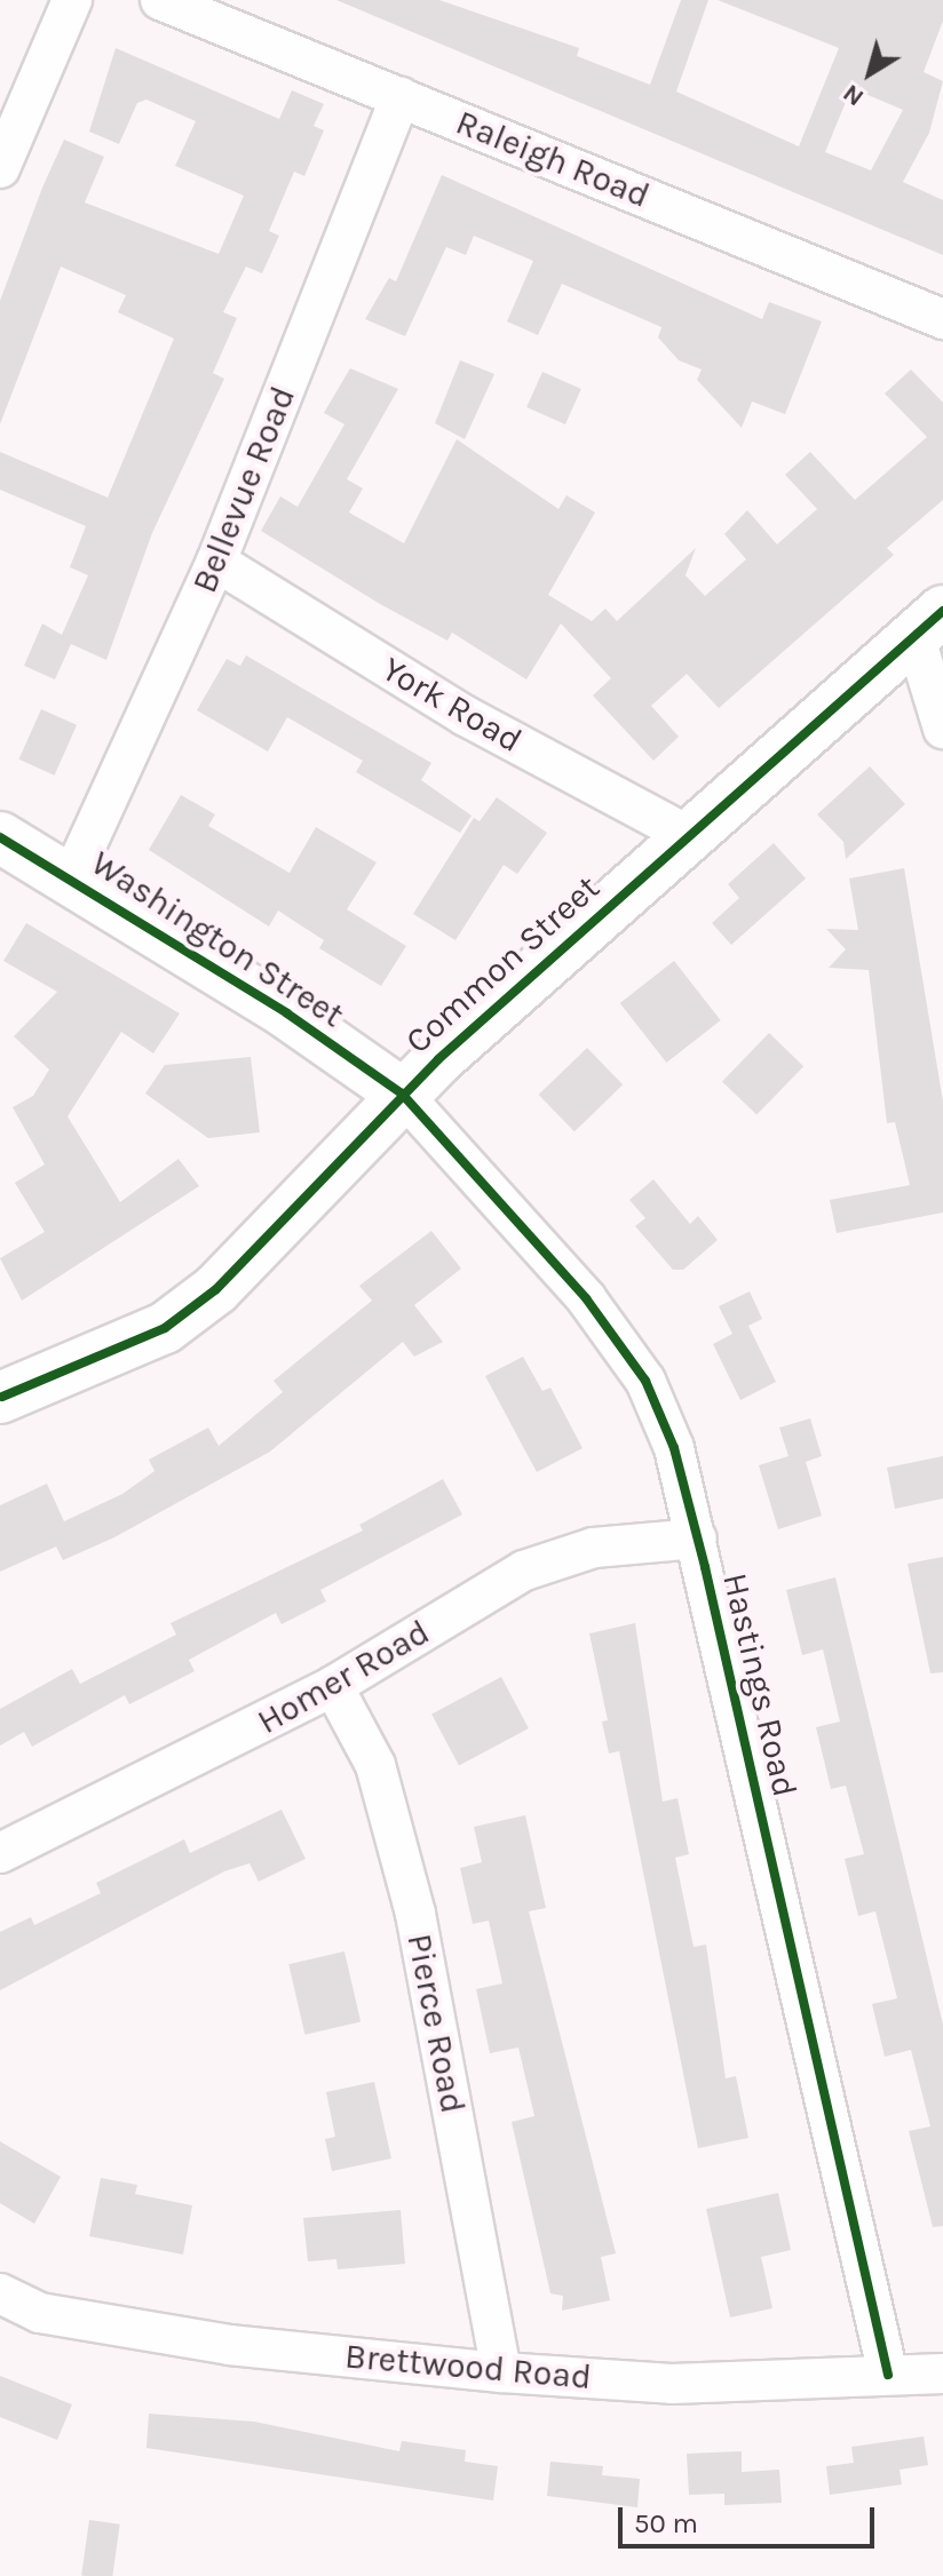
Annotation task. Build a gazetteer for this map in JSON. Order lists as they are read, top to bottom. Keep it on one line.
{"streets":{"main road":["Washington Street","Common Street"],"street":["Raleigh Road","Bellevue Road","York Road","Homer Road","Hastings Road","Pierce Road","Brettwood Road"]},"crossings":[["Raleigh Road","Bellevue Road"],["Bellevue Road","York Road"],["Bellevue Road","Washington Street"],["York Road","Common Street"],["Washington Street","Common Street"],["Washington Street","Hastings Road"],["Common Street","Hastings Road"],["Homer Road","Hastings Road"],["Homer Road","Pierce Road"],["Hastings Road","Brettwood Road"],["Pierce Road","Brettwood Road"]],"scale_bar":"50 m","north":"bottom left"}
